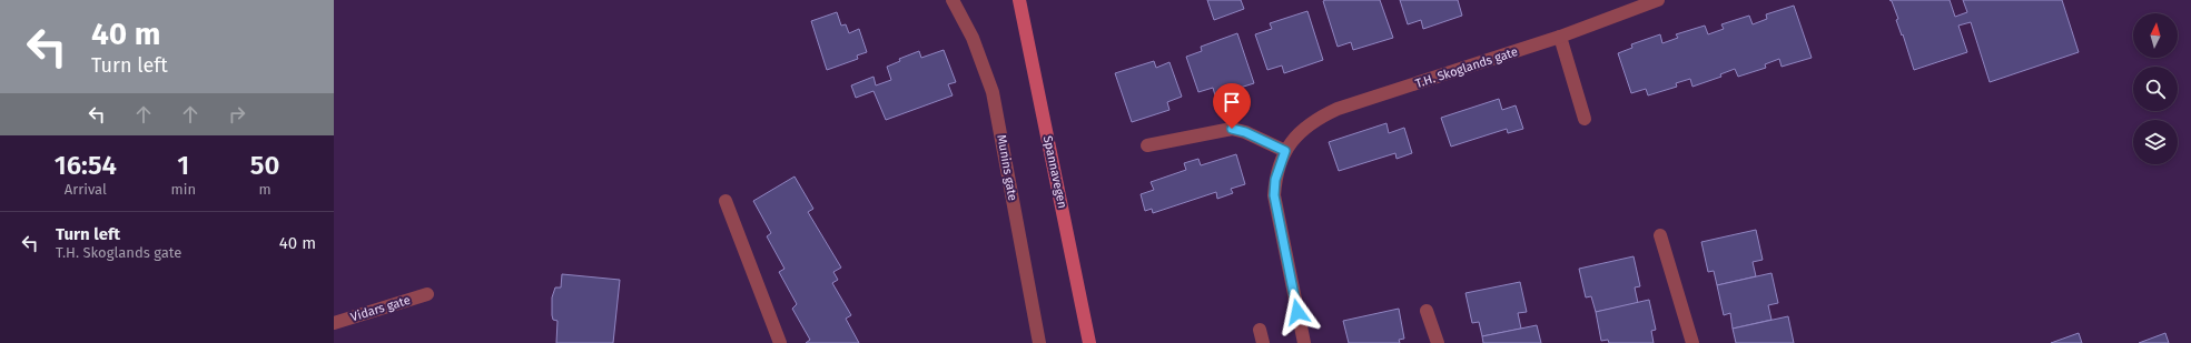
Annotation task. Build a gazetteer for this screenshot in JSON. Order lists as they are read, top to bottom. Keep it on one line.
{"streets":{"main road":["Spannavegen"],"street":["T.H. Skoglands gate","Munins gate","Vidars gate"]},"north":"top","page":{"turn":["40 m","Turn left"],"eta":["16:54","Arrival","1","min","50","m"],"list":[{"name":"Turn left","note":"T.H. Skoglands gate","value":"40 m"}]}}
